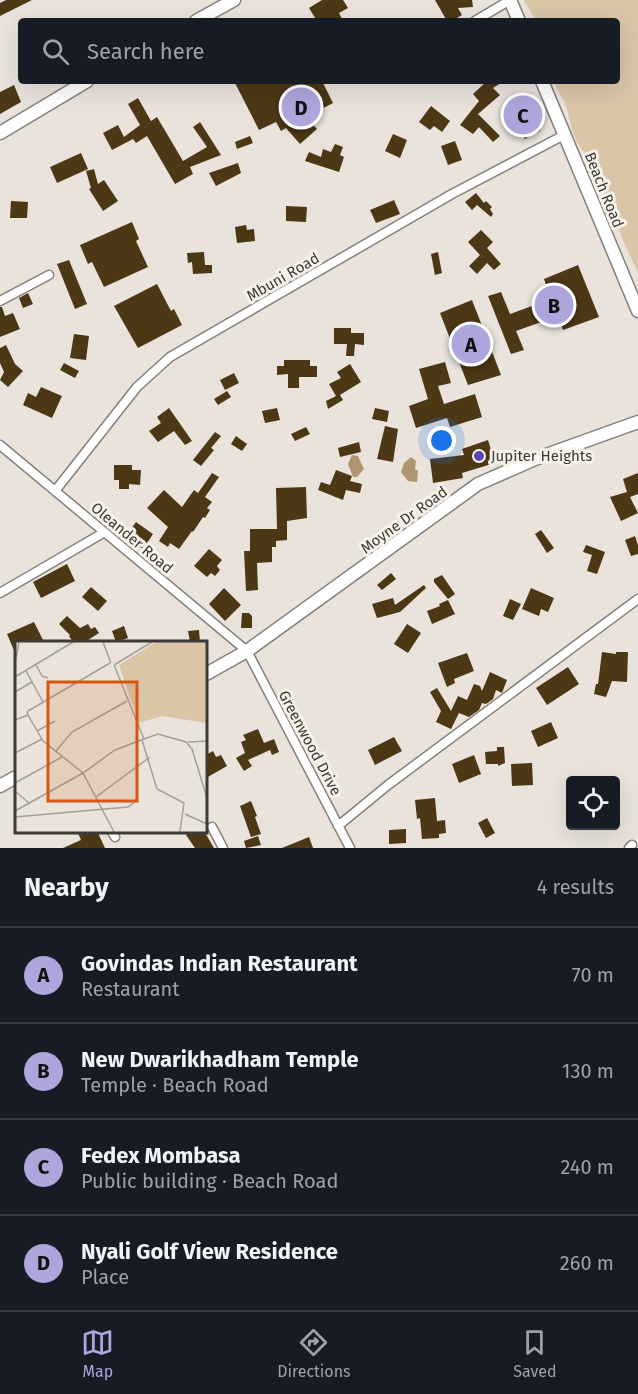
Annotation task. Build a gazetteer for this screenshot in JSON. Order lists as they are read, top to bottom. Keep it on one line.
{"streets":{"main road":["Beach Road","Moyne Dr Road"],"street":["Mbuni Road","Oleander Road","Greenwood Drive"]},"crossings":[["Beach Road","Mbuni Road"],["Mbuni Road","Oleander Road"],["Moyne Dr Road","Oleander Road"],["Moyne Dr Road","Greenwood Drive"],["Oleander Road","Greenwood Drive"]],"places":["Jupiter Heights"],"page":{"search":"Search here","pins":["D","C","B","A"],"heading":["Nearby","4 results"],"list":[{"mark":"A","name":"Govindas Indian Restaurant","note":"Restaurant","value":"70 m"},{"mark":"B","name":"New Dwarikhadham Temple","note":"Temple · Beach Road","value":"130 m"},{"mark":"C","name":"Fedex Mombasa","note":"Public building · Beach Road","value":"240 m"},{"mark":"D","name":"Nyali Golf View Residence","note":"Place","value":"260 m"}],"nav":["Map","Directions","Saved"]}}
